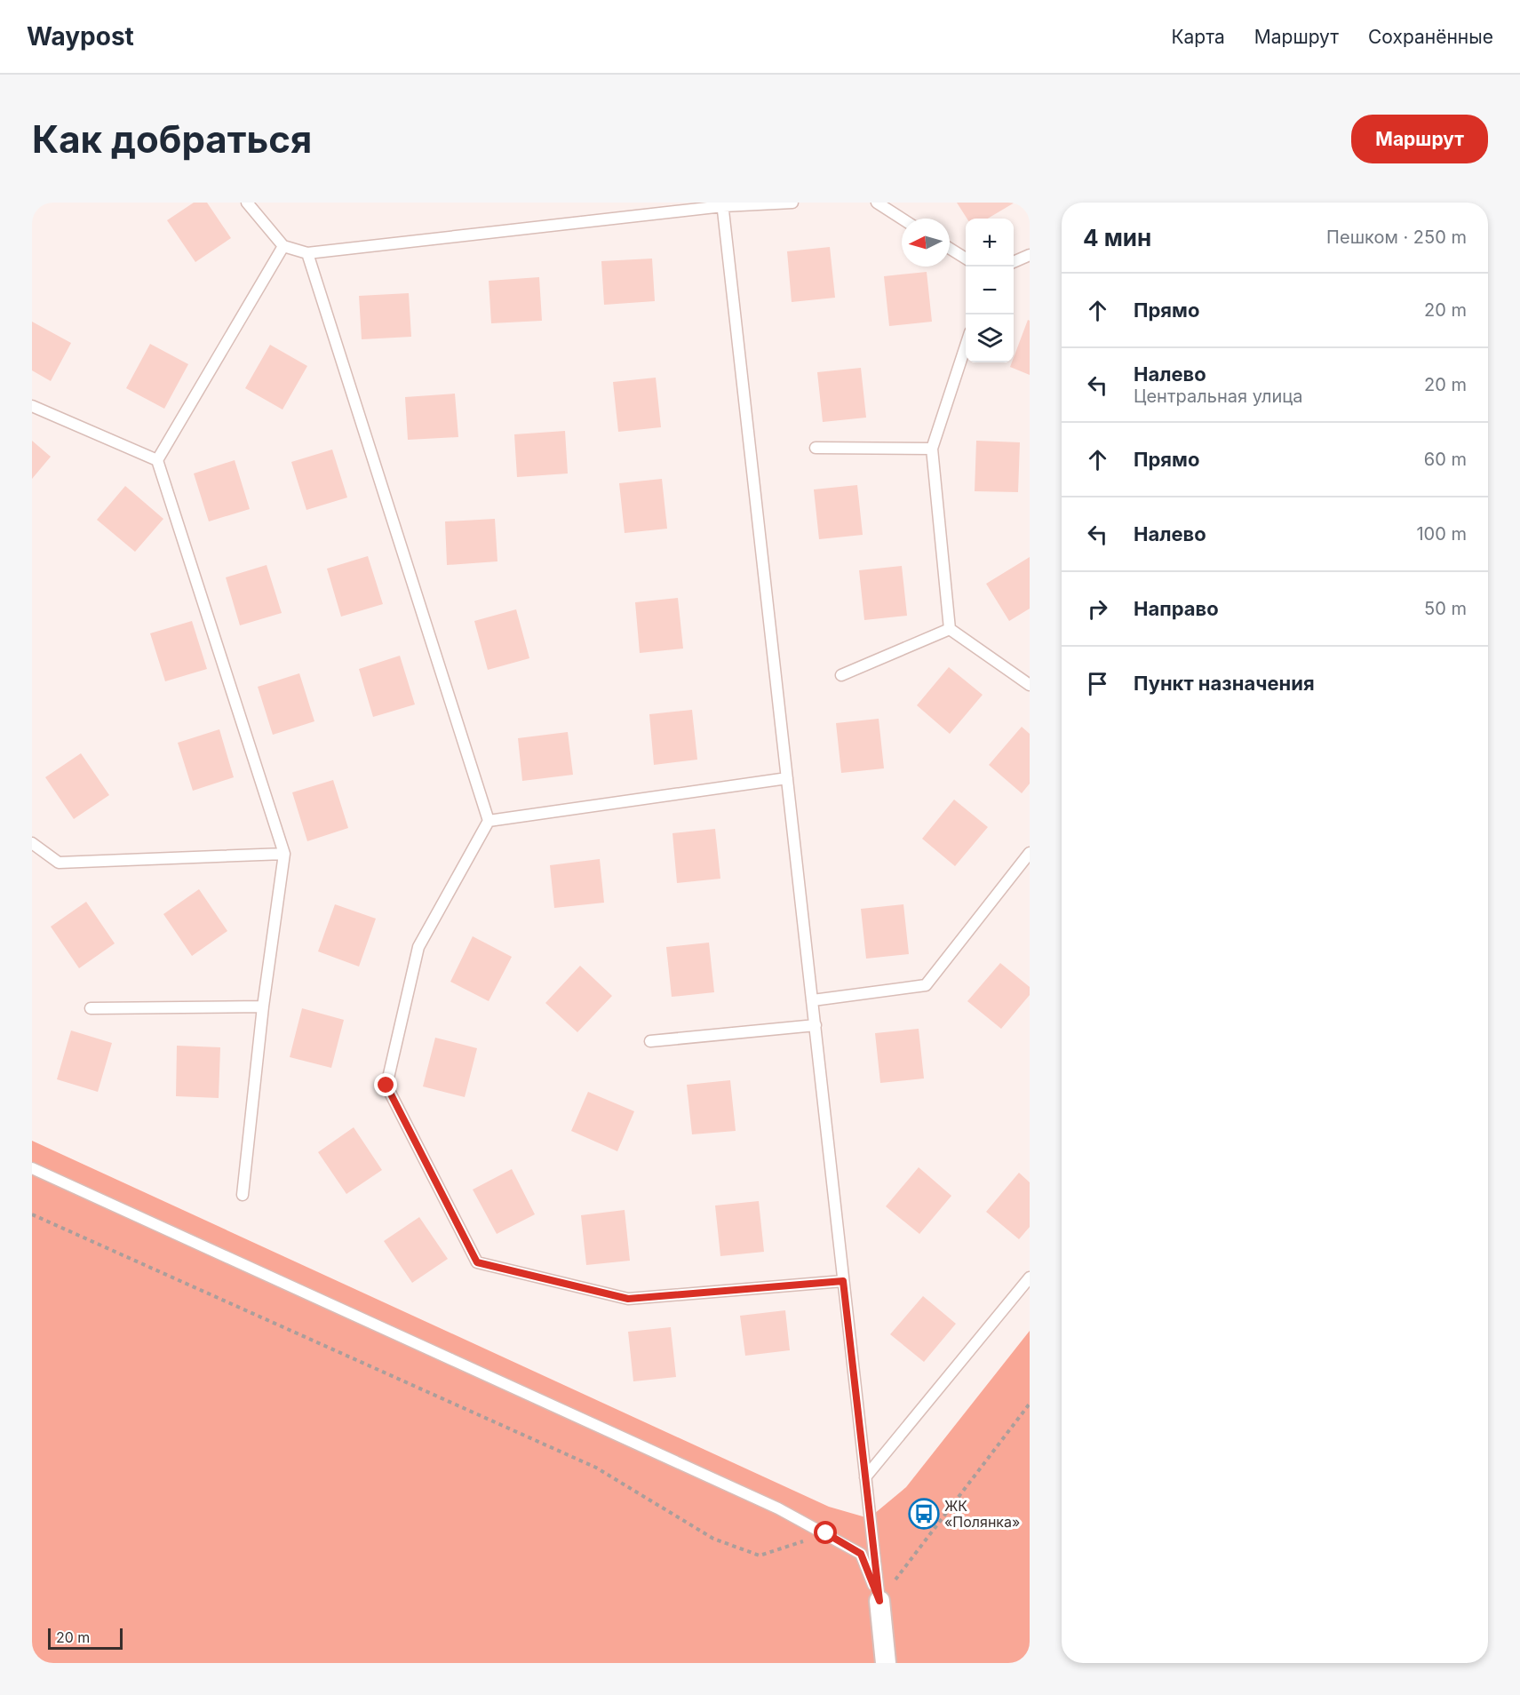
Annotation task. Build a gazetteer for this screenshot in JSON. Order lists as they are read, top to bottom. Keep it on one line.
{"places":{"bus stop":["ЖК «Полянка»"]},"scale_bar":"20 m","north":"left","page":{"header":"Waypost","nav":["Карта","Маршрут","Сохранённые"],"buttons":"Маршрут","title":"Как добраться","heading":["4 мин","Пешком · 250 m"],"map_buttons":["+","−"],"list":[["Прямо","20 m"],["Налево","Центральная улица","20 m"],["Прямо","60 m"],["Налево","100 m"],["Направо","50 m"],"Пункт назначения"],"scale":"20 m"}}
